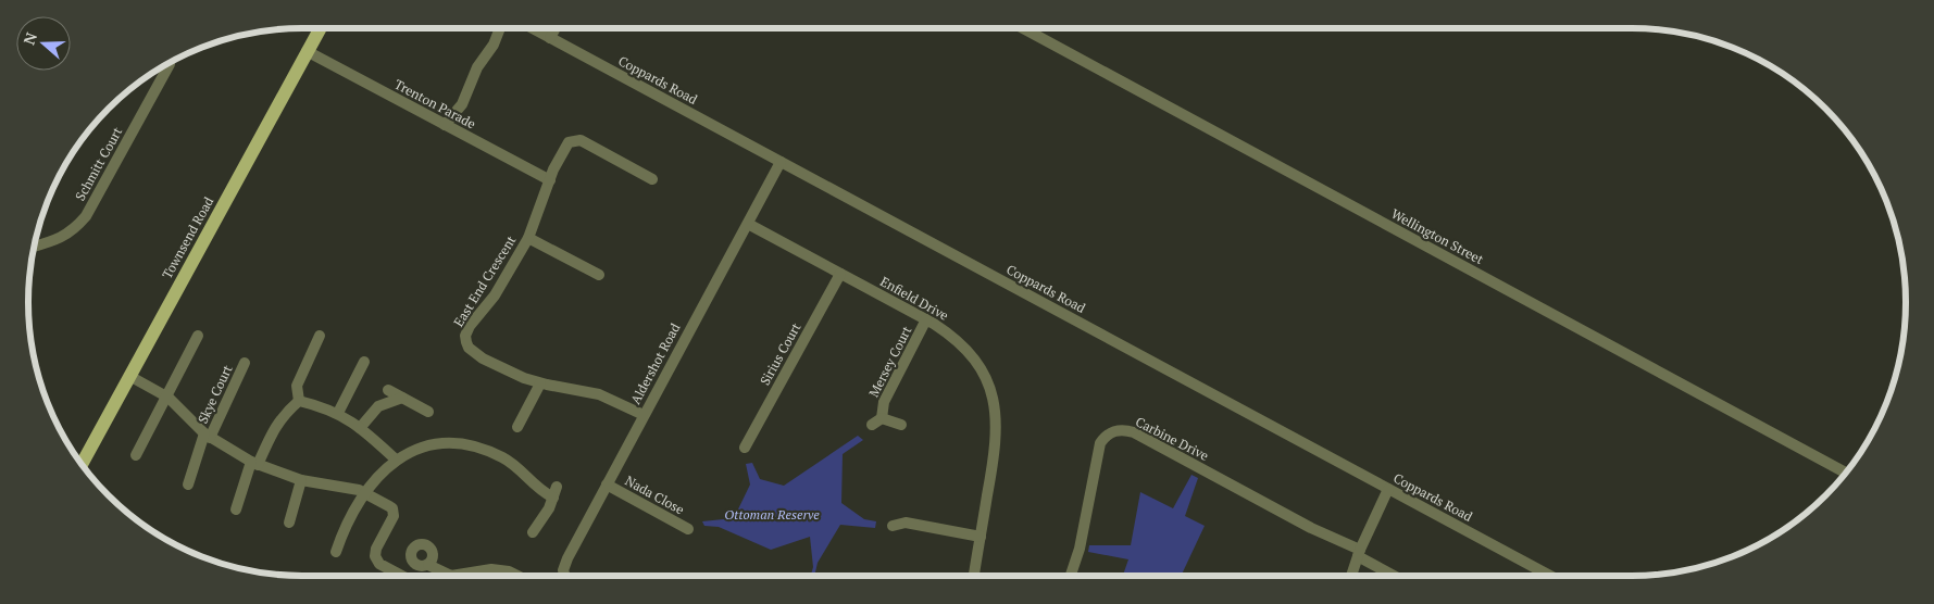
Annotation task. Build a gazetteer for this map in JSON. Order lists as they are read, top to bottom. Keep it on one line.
{"streets":{"main road":["Townsend Road"],"street":["Coppards Road","Trenton Parade","Schmitt Court","Wellington Street","East End Crescent","Enfield Drive","Sirius Court","Mersey Court","Aldershot Road","Skye Court","Carbine Drive","Nada Close"]},"crossings":[["Coppards Road","Aldershot Road"],["Trenton Parade","Townsend Road"],["Trenton Parade","East End Crescent"],["East End Crescent","Aldershot Road"],["Enfield Drive","Sirius Court"],["Enfield Drive","Mersey Court"],["Enfield Drive","Aldershot Road"],["Aldershot Road","Nada Close"]],"parks":["Ottoman Reserve"],"north":"left"}
